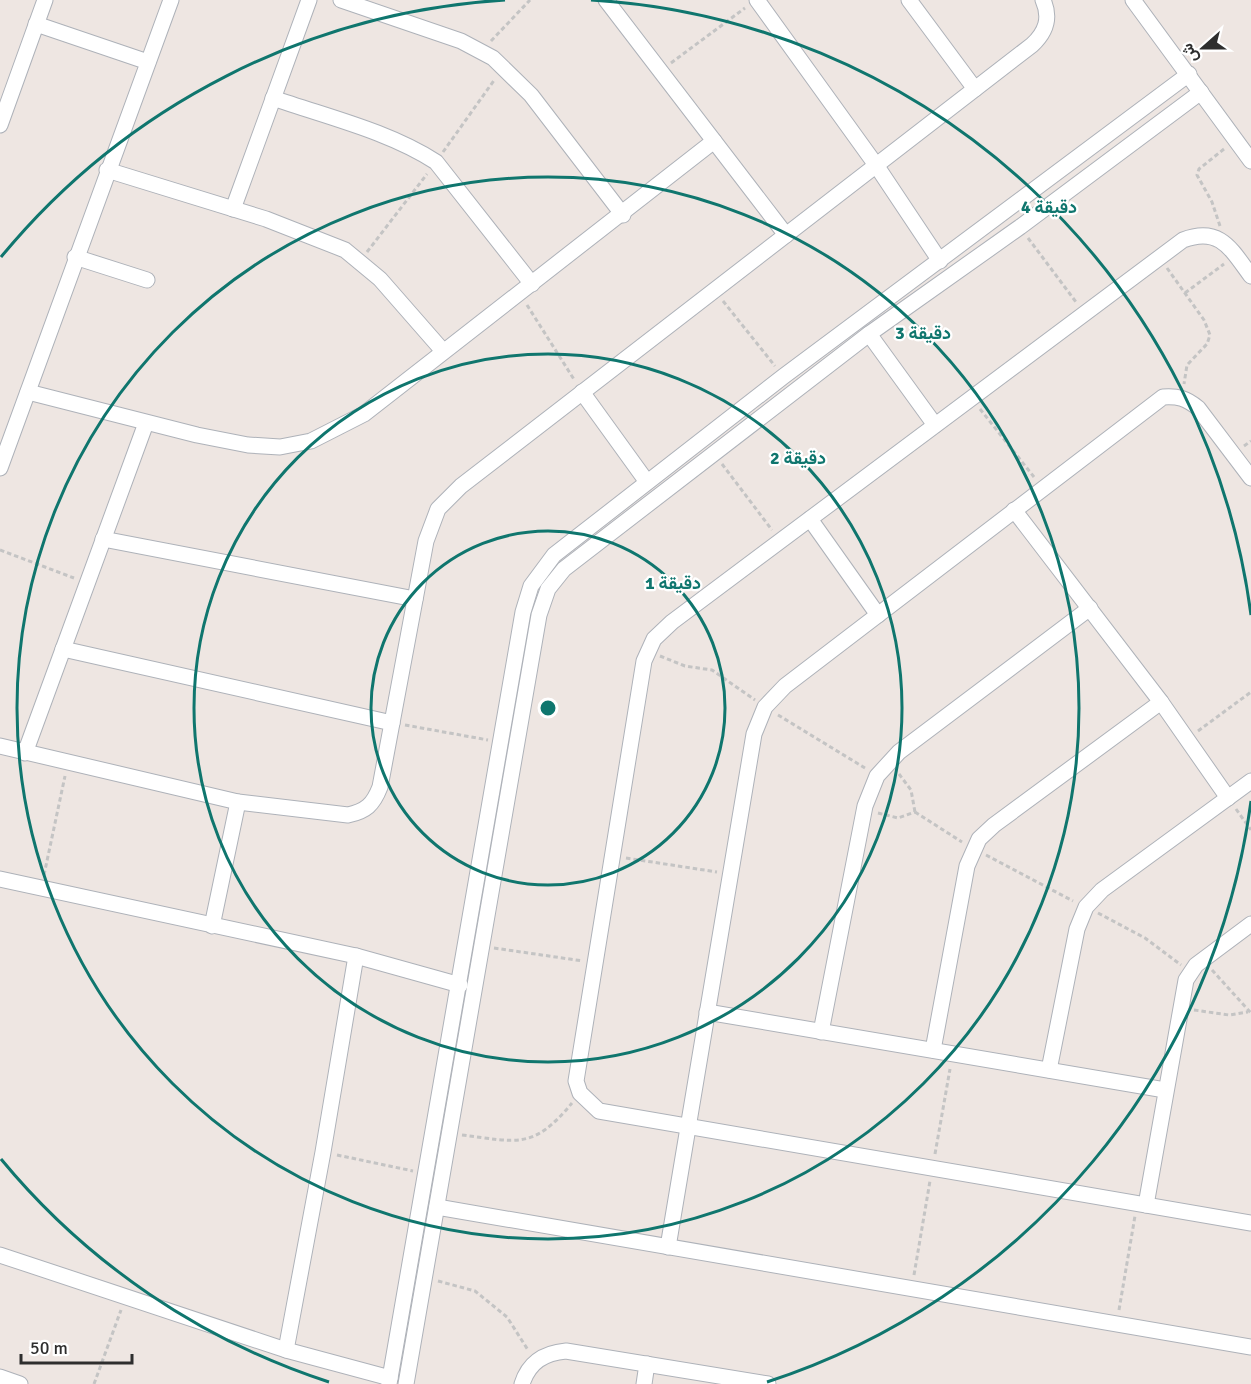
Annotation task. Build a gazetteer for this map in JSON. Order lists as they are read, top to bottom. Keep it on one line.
{"scale_bar":"50 m","north":"left","rings":["4 دقيقة","3 دقيقة","2 دقيقة","1 دقيقة"]}
